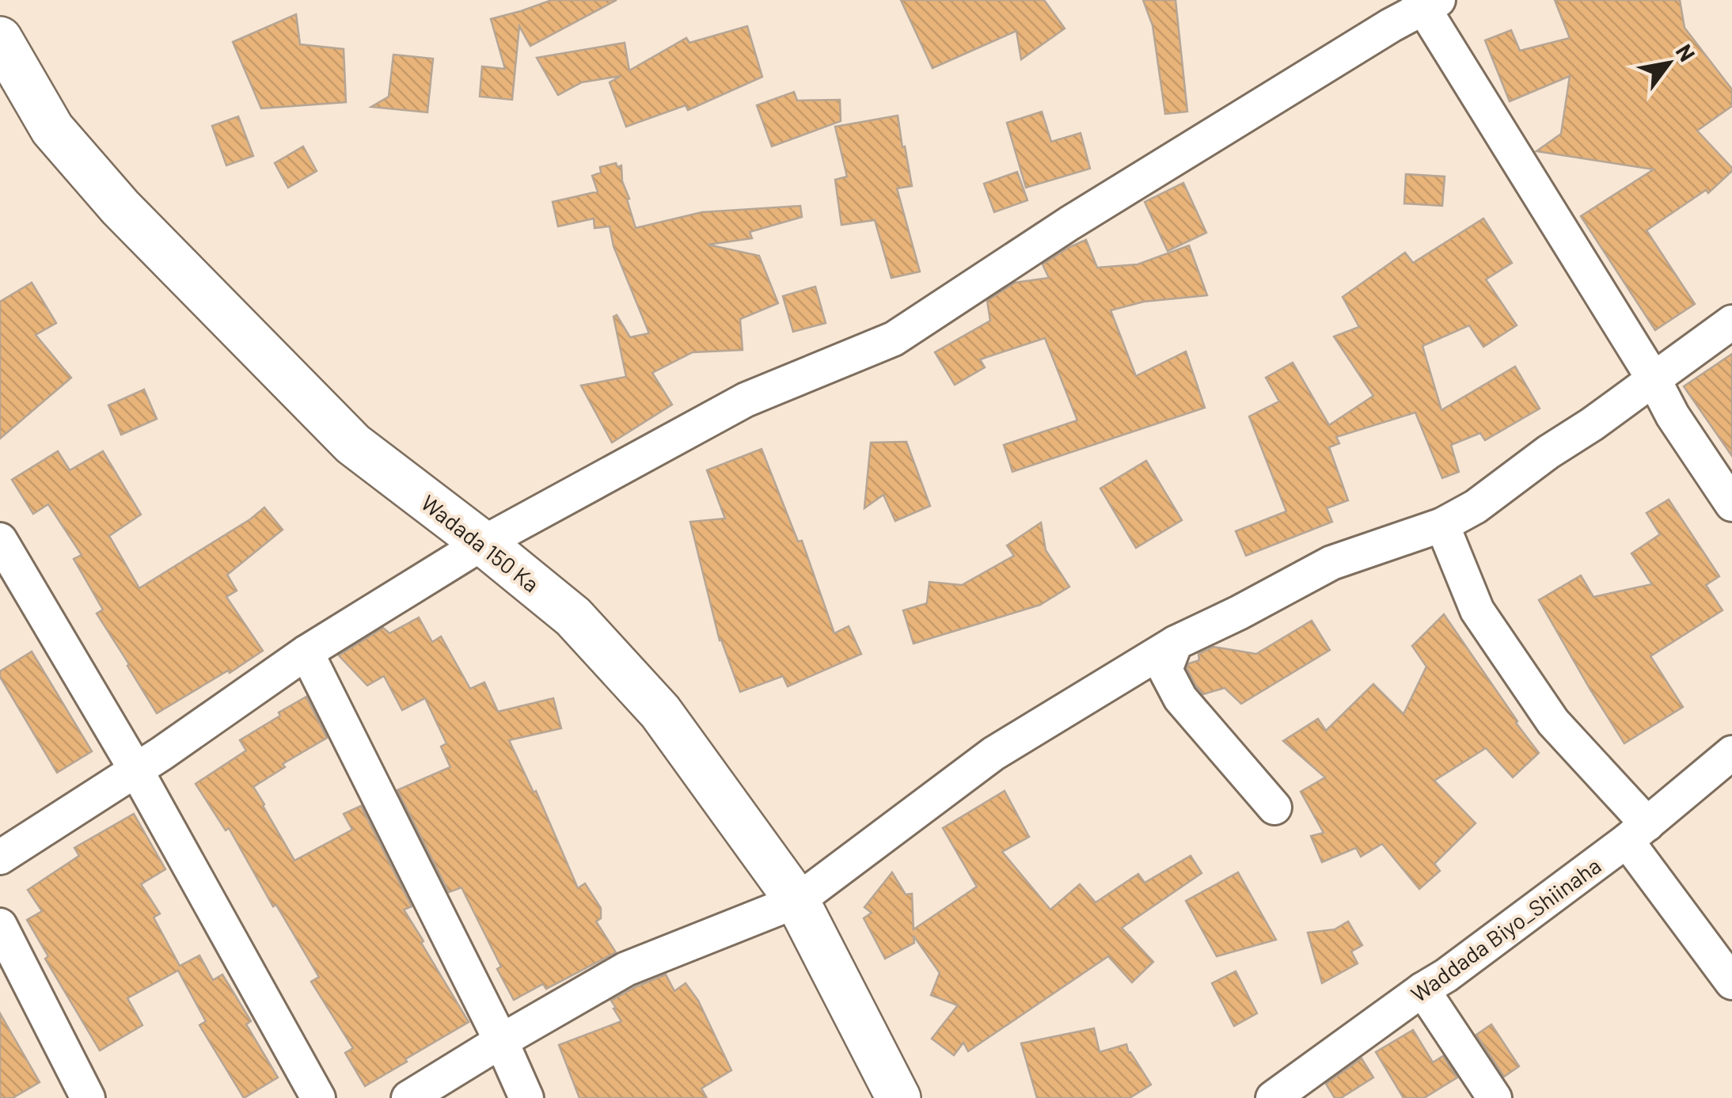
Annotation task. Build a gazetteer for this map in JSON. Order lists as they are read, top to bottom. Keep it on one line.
{"streets":{"street":["Wadada 150 Ka","Waddada Biyo_Shiinaha"]},"north":"top right"}
